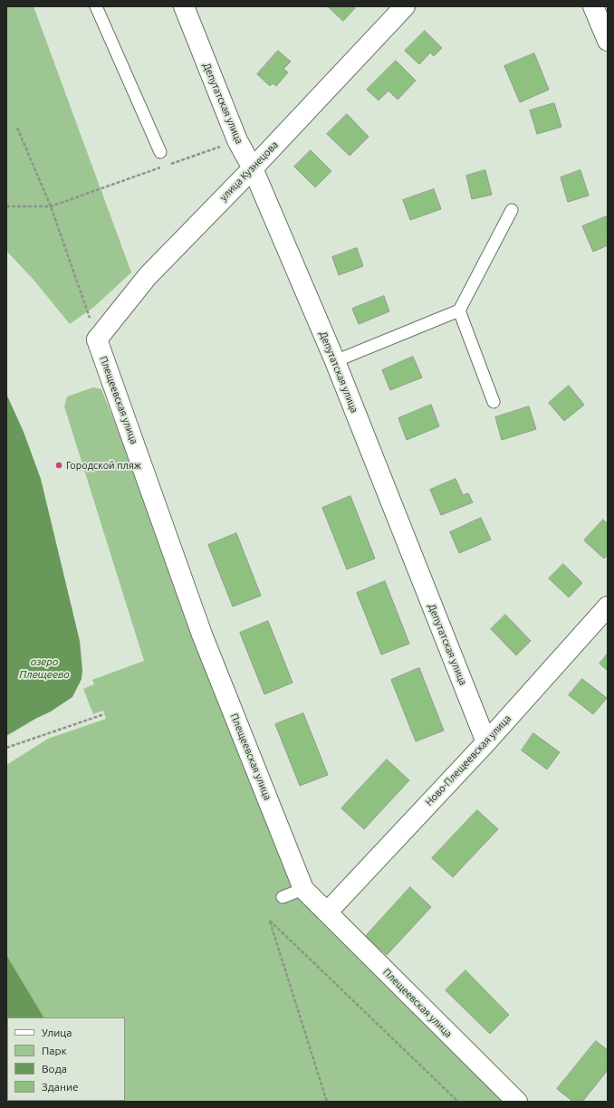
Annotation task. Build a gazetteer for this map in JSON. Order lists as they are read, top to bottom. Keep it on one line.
{"streets":{"street":["Депутатская улица","улица Кузнецова","Плещеевская улица","Ново-Плещеевская улица"]},"crossings":[["Депутатская улица","улица Кузнецова"],["Депутатская улица","Ново-Плещеевская улица"],["улица Кузнецова","Плещеевская улица"],["Плещеевская улица","Ново-Плещеевская улица"]],"water":["озеро Плещеево"],"places":["Городской пляж"],"legend":["Улица","Парк","Вода","Здание"]}
